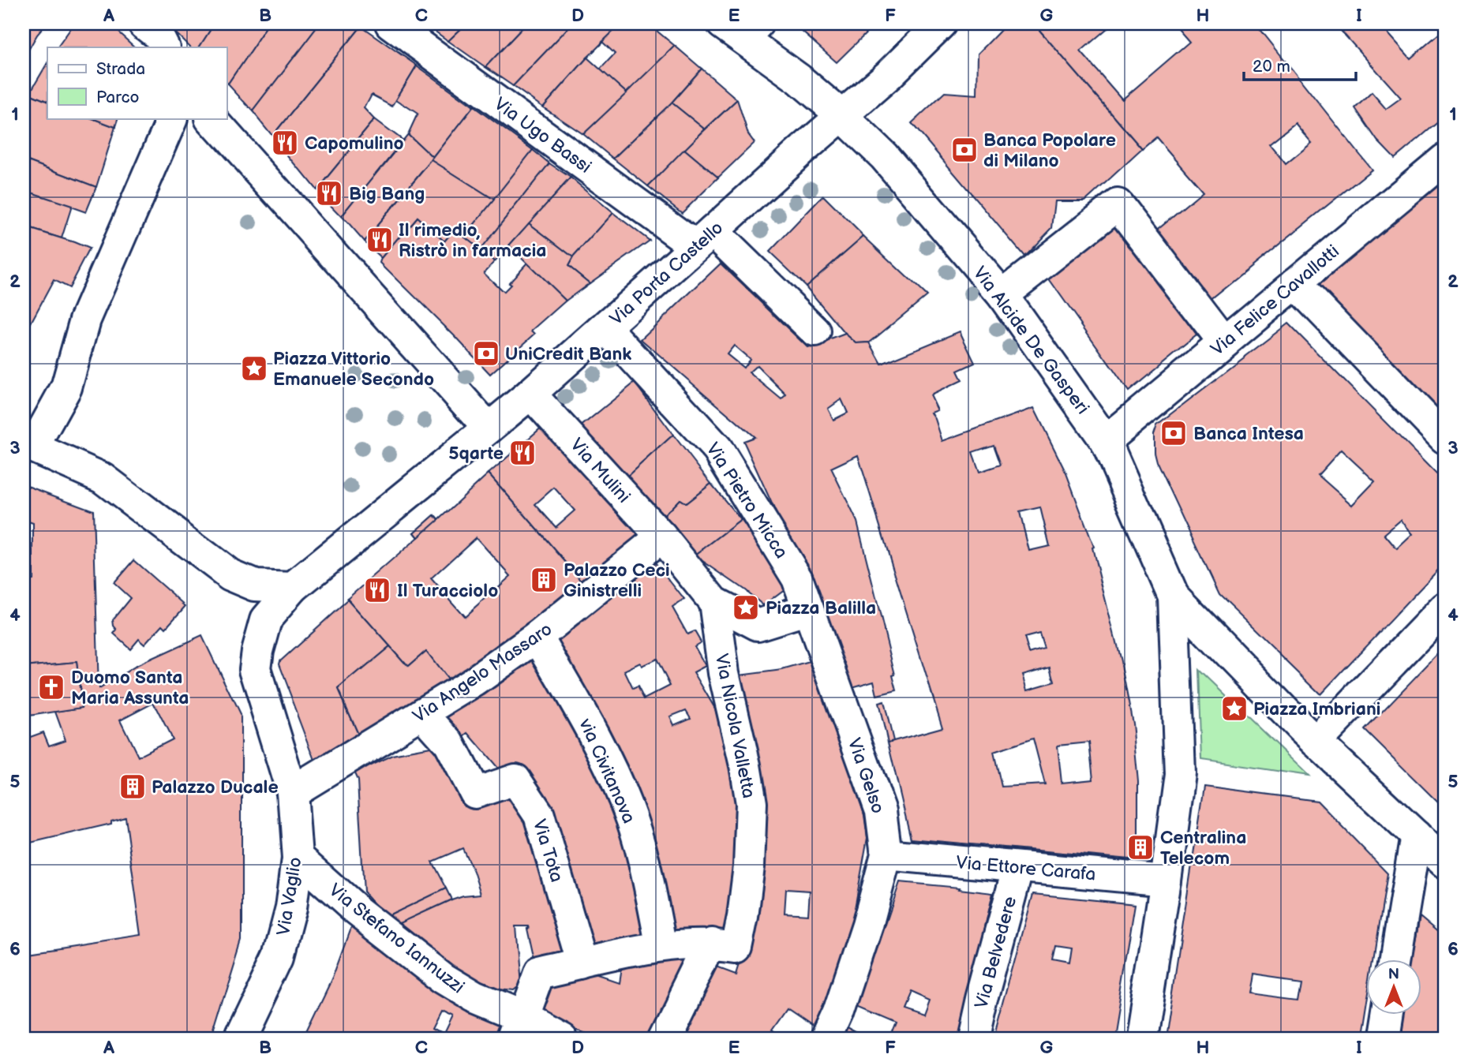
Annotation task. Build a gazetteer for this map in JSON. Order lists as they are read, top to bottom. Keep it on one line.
{"streets":{"street":["Via Ugo Bassi","Via Porta Castello","Via Felice Cavallotti","Via Alcide De Gasperi","Via Mulini","Via Pietro Micca","Via Angelo Massaro","Via Nicola Valletta","via Civitanova","Via Gelso","Via Tota","Via Ettore Carafa","Via Vaglio","Via Stefano Iannuzzi","Via Belvedere"]},"crossings":[["Via Ugo Bassi","Via Porta Castello"],["Via Porta Castello","Via Alcide De Gasperi"],["Via Porta Castello","Via Mulini"],["Via Porta Castello","Via Pietro Micca"],["Via Felice Cavallotti","Via Alcide De Gasperi"],["Via Mulini","Via Angelo Massaro"],["Via Pietro Micca","Via Gelso"],["Via Angelo Massaro","via Civitanova"],["Via Angelo Massaro","Via Tota"],["Via Angelo Massaro","Via Vaglio"],["Via Gelso","Via Ettore Carafa"],["Via Ettore Carafa","Via Belvedere"],["Via Vaglio","Via Stefano Iannuzzi"]],"places":{"restaurant":["Capomulino","Big Bang","Il rimedio, Ristrò in farmacia","5qarte","Il Turacciolo"],"bank":["Banca Popolare di Milano","UniCredit Bank","Banca Intesa"],"place":["Piazza Vittorio Emanuele Secondo","Piazza Balilla","Piazza Imbriani"],"building":["Palazzo Ceci Ginistrelli","Palazzo Ducale","Centralina Telecom"],"church":["Duomo Santa Maria Assunta"]},"legend":["Strada","Parco"],"scale_bar":"20 m","north":"top","grid":{"columns":["A","B","C","D","E","F","G","H","I"],"rows":["1","2","3","4","5","6"]}}
